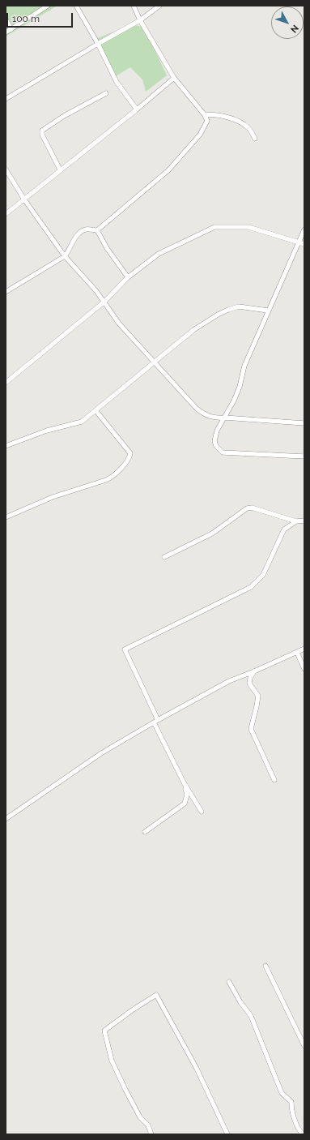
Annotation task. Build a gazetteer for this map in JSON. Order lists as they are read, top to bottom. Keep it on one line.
{"scale_bar":"100 m","north":"bottom right"}
